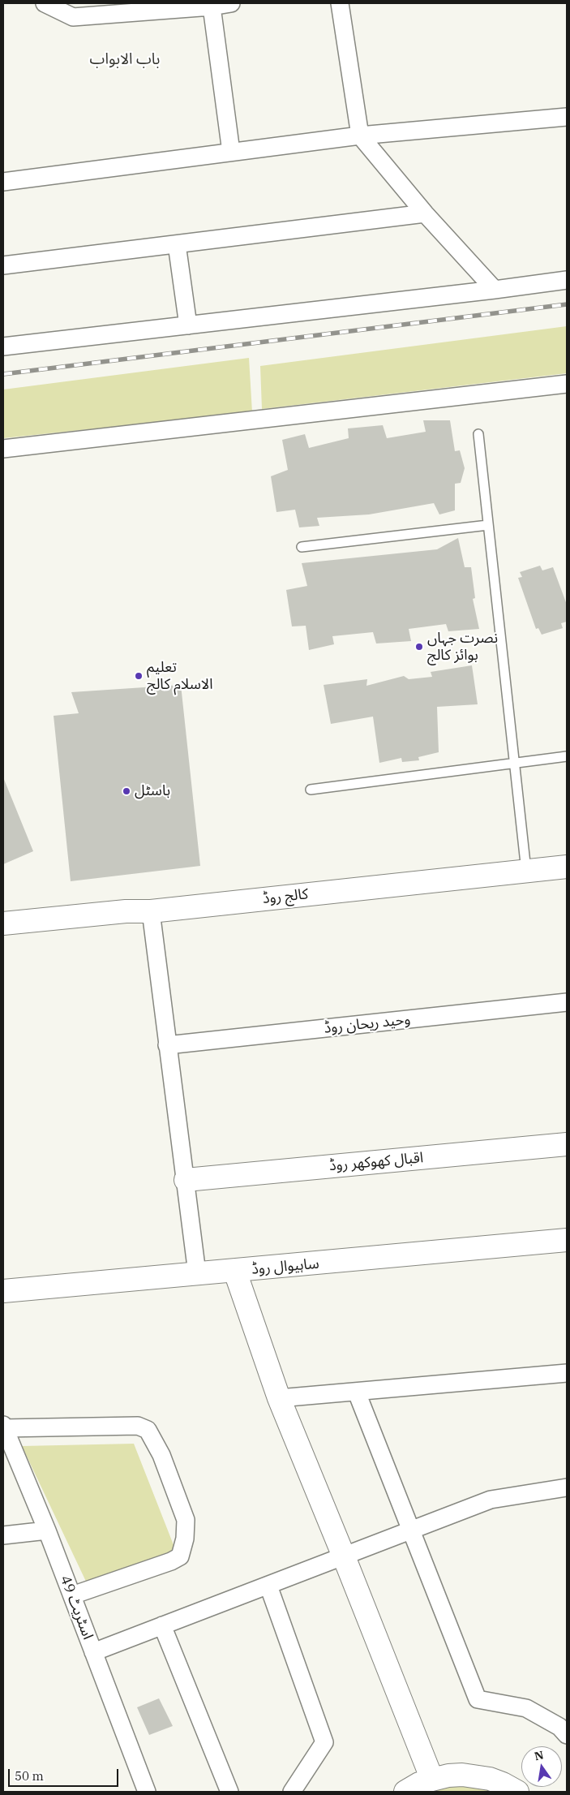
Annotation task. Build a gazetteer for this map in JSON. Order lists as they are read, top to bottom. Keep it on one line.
{"streets":{"main road":["کالج روڈ","اقبال کھوکھر روڈ","ساہیوال روڈ"],"street":["وحید ریحان روڈ","اسٹریٹ 49"]},"districts":["باب الابواب"],"places":["نصرت جہاں بوائز کالج","تعلیم الاسلام کالج","ہاسٹل"],"scale_bar":"50 m","north":"top"}
